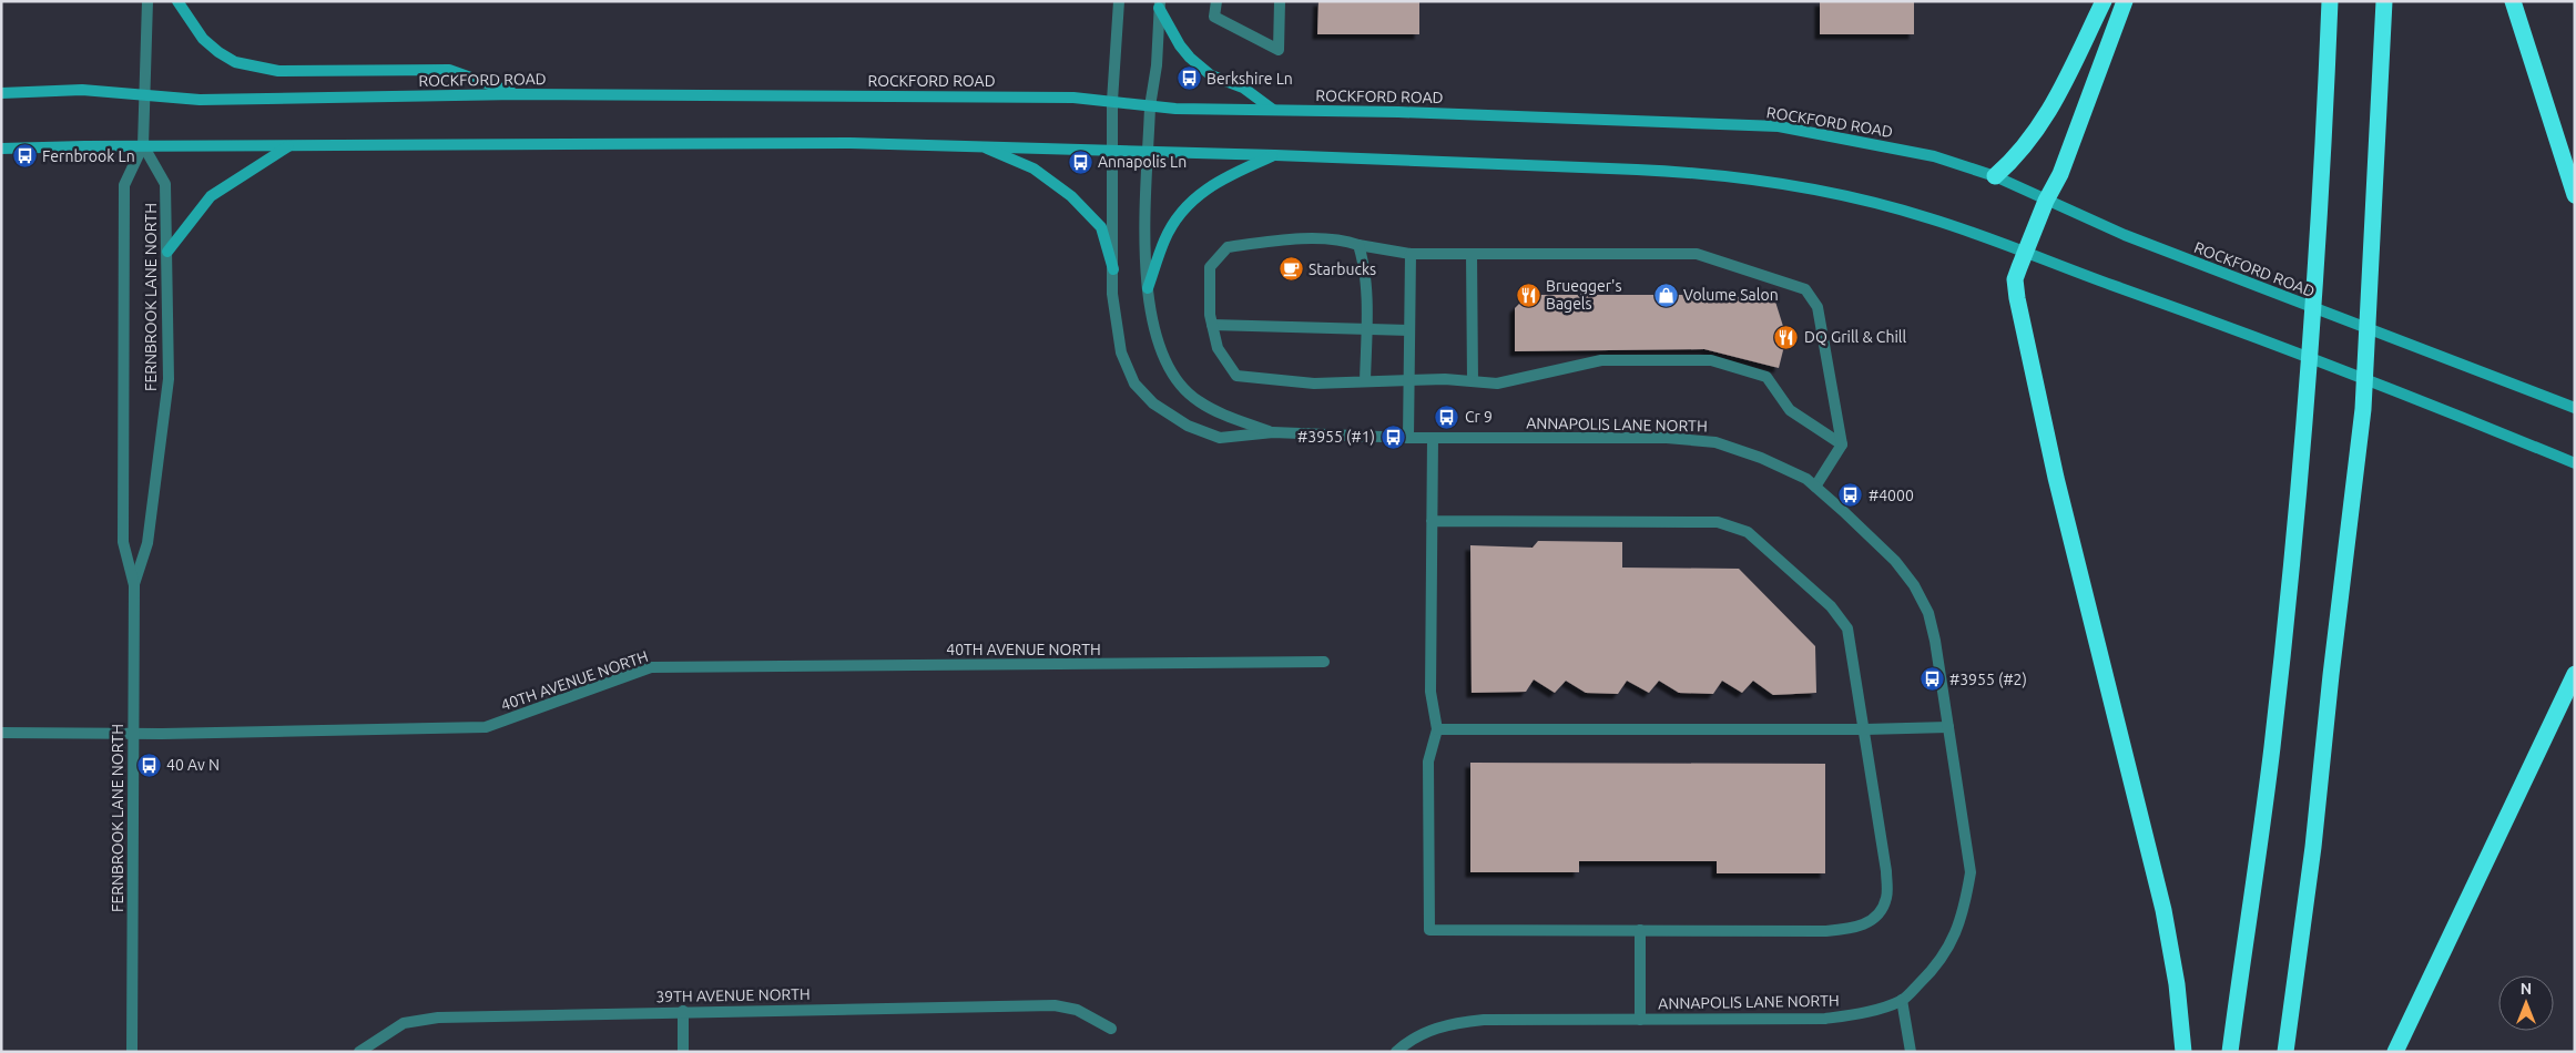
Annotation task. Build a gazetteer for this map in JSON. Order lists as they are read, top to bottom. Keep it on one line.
{"streets":{"main road":["ROCKFORD ROAD"],"street":["FERNBROOK LANE NORTH","ANNAPOLIS LANE NORTH","40TH AVENUE NORTH","39TH AVENUE NORTH"]},"crossings":[["ROCKFORD ROAD","FERNBROOK LANE NORTH"],["ROCKFORD ROAD","ANNAPOLIS LANE NORTH"],["FERNBROOK LANE NORTH","40TH AVENUE NORTH"]],"places":{"bus stop":["Berkshire Ln","Fernbrook Ln","Annapolis Ln","Cr 9","#3955 (#1)","#4000","#3955 (#2)","40 Av N"],"cafe":["Starbucks"],"restaurant":["Bruegger's Bagels","DQ Grill & Chill"],"shop":["Volume Salon"]},"north":"top"}
